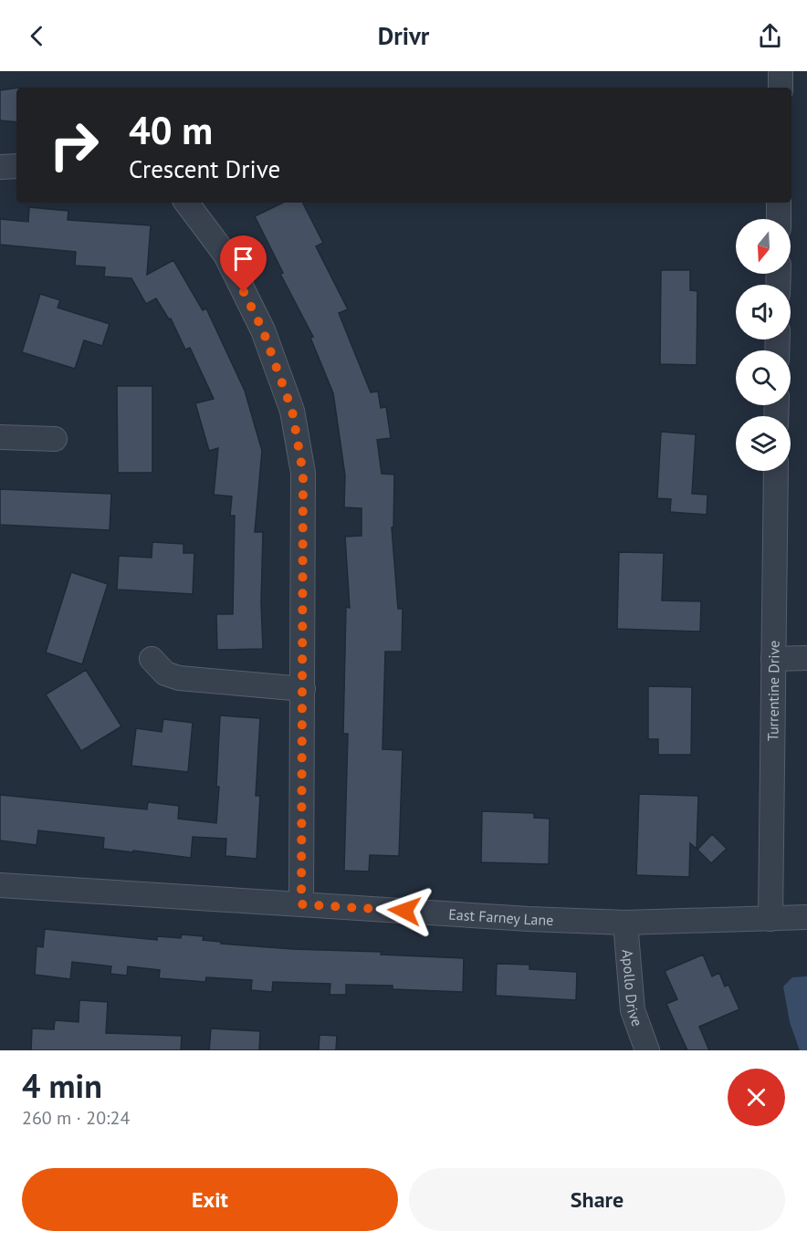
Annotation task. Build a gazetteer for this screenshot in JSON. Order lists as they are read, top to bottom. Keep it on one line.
{"streets":{"street":["Turrentine Drive","East Farney Lane","Apollo Drive"]},"crossings":[["Turrentine Drive","East Farney Lane"],["East Farney Lane","Apollo Drive"]],"north":"bottom","page":{"header":"Drivr","turn":["40 m","Crescent Drive"],"heading":["4 min","260 m · 20:24"],"buttons":["Exit","Share"]}}
